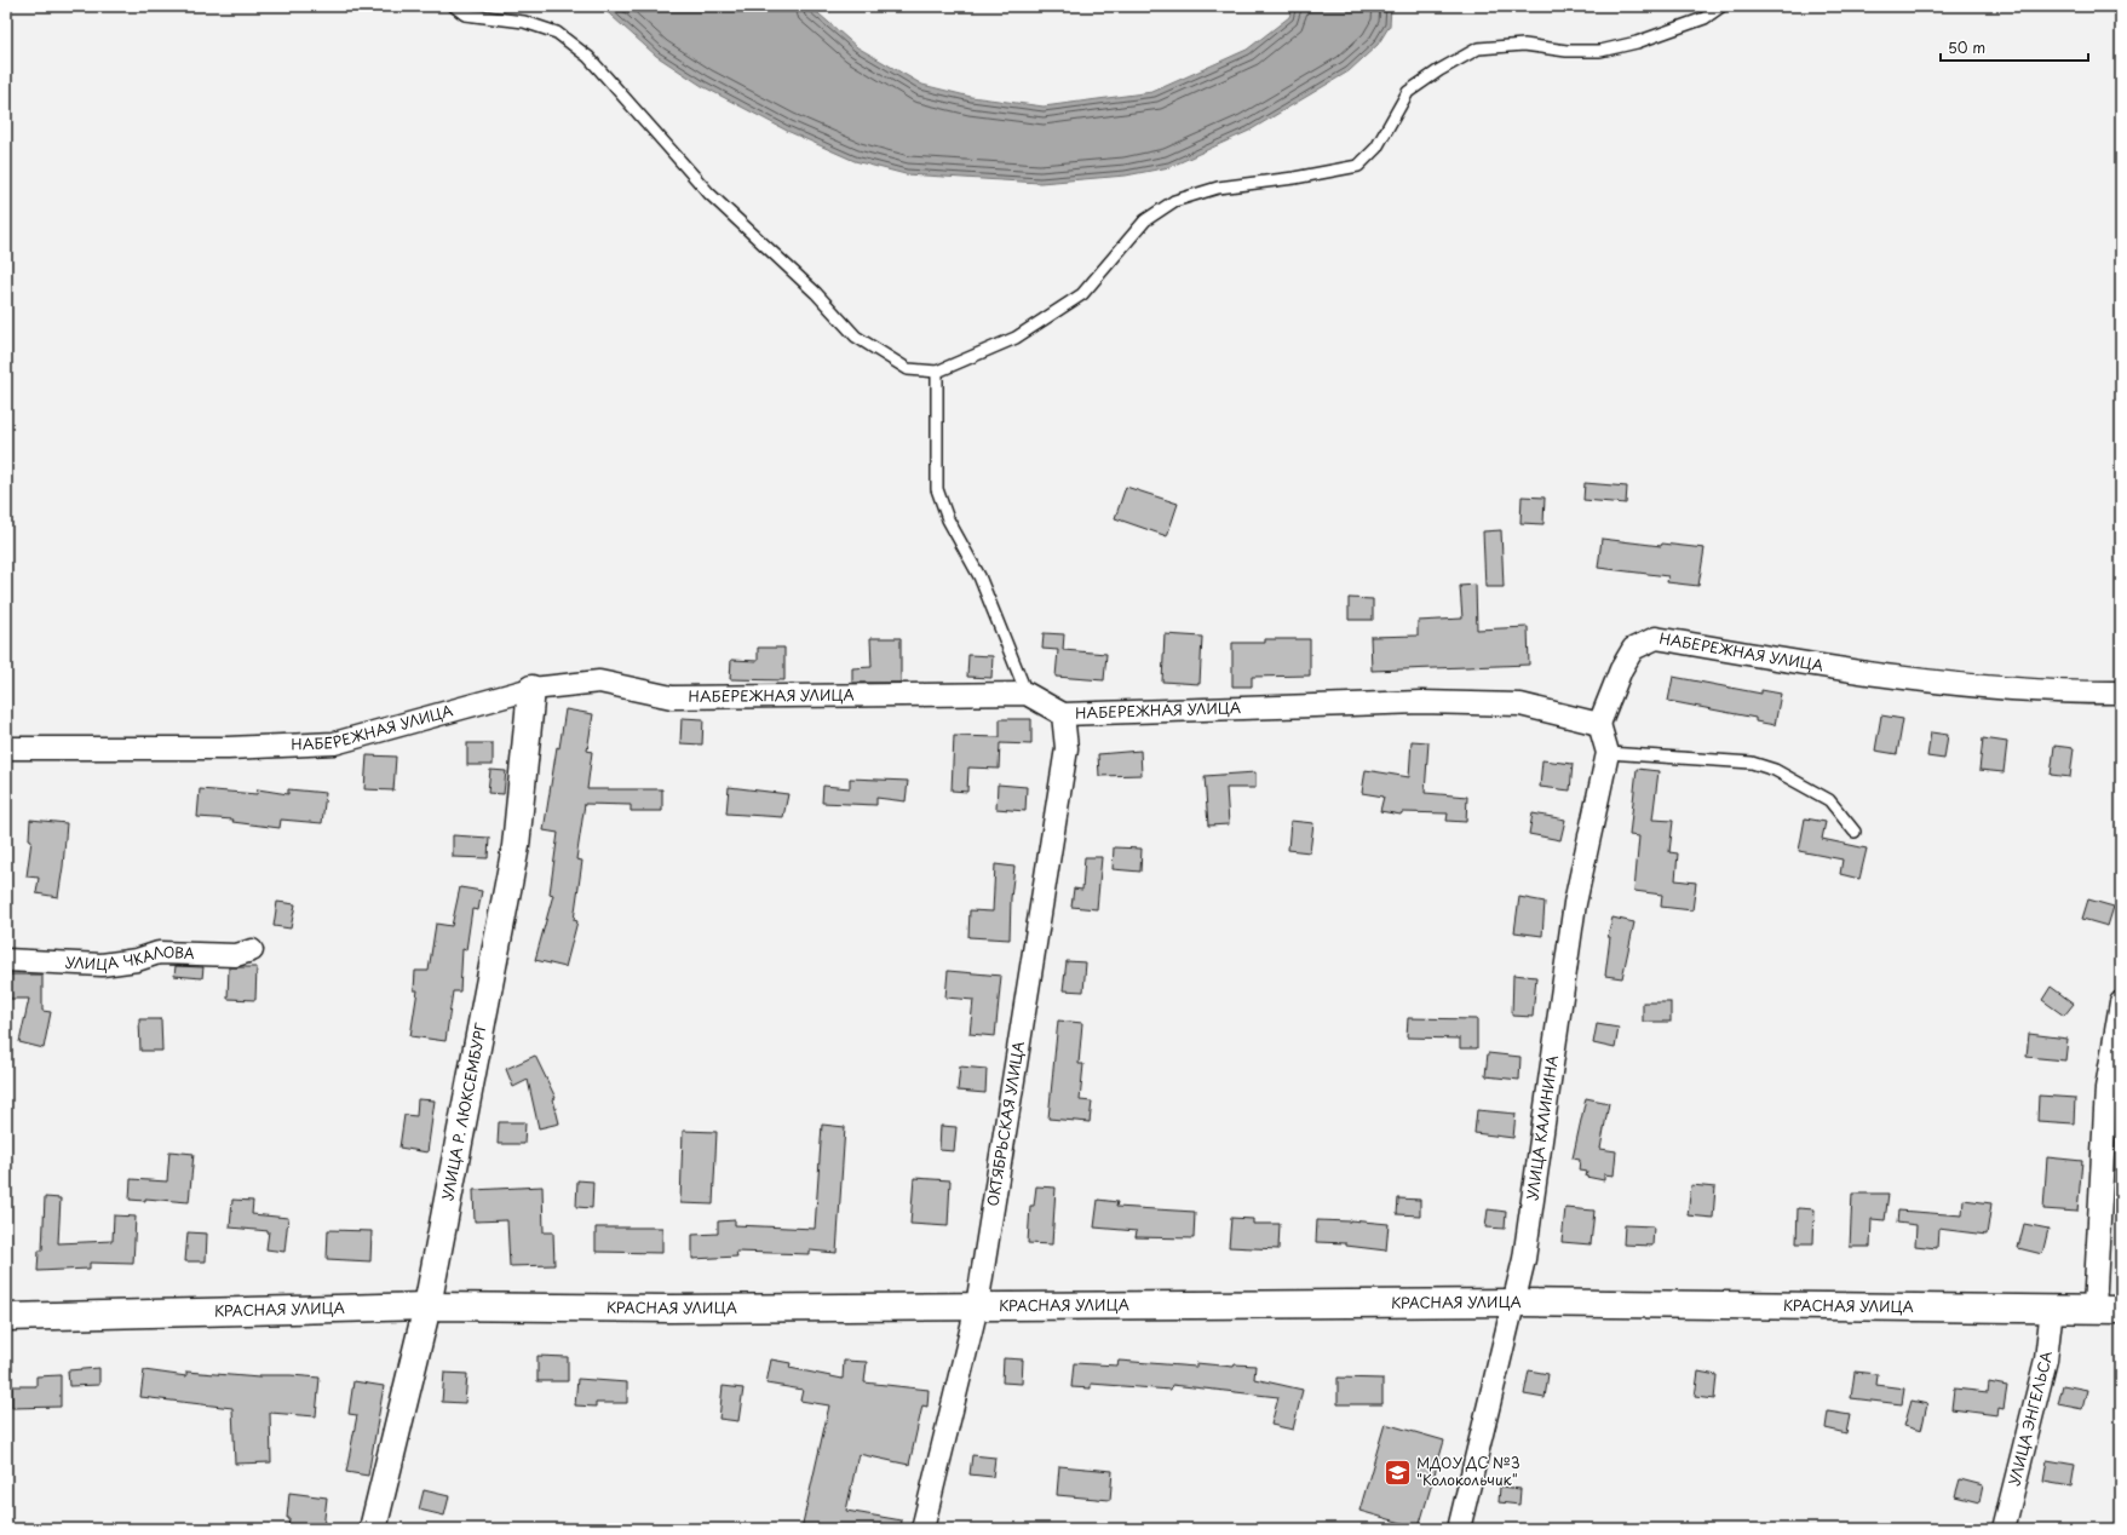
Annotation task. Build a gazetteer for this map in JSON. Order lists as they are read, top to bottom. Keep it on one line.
{"streets":{"main road":["УЛИЦА Р. ЛЮКСЕМБУРГ","КРАСНАЯ УЛИЦА"],"street":["НАБЕРЕЖНАЯ УЛИЦА","УЛИЦА ЧКАЛОВА","ОКТЯБРЬСКАЯ УЛИЦА","УЛИЦА КАЛИНИНА","УЛИЦА ЭНГЕЛЬСА"]},"crossings":[["НАБЕРЕЖНАЯ УЛИЦА","УЛИЦА Р. ЛЮКСЕМБУРГ"],["НАБЕРЕЖНАЯ УЛИЦА","ОКТЯБРЬСКАЯ УЛИЦА"],["НАБЕРЕЖНАЯ УЛИЦА","УЛИЦА КАЛИНИНА"],["УЛИЦА Р. ЛЮКСЕМБУРГ","КРАСНАЯ УЛИЦА"],["ОКТЯБРЬСКАЯ УЛИЦА","КРАСНАЯ УЛИЦА"],["УЛИЦА КАЛИНИНА","КРАСНАЯ УЛИЦА"],["КРАСНАЯ УЛИЦА","УЛИЦА ЭНГЕЛЬСА"]],"places":{"school or university":["МДОУ ДС №3 \"Колокольчик\""]},"scale_bar":"50 m"}
